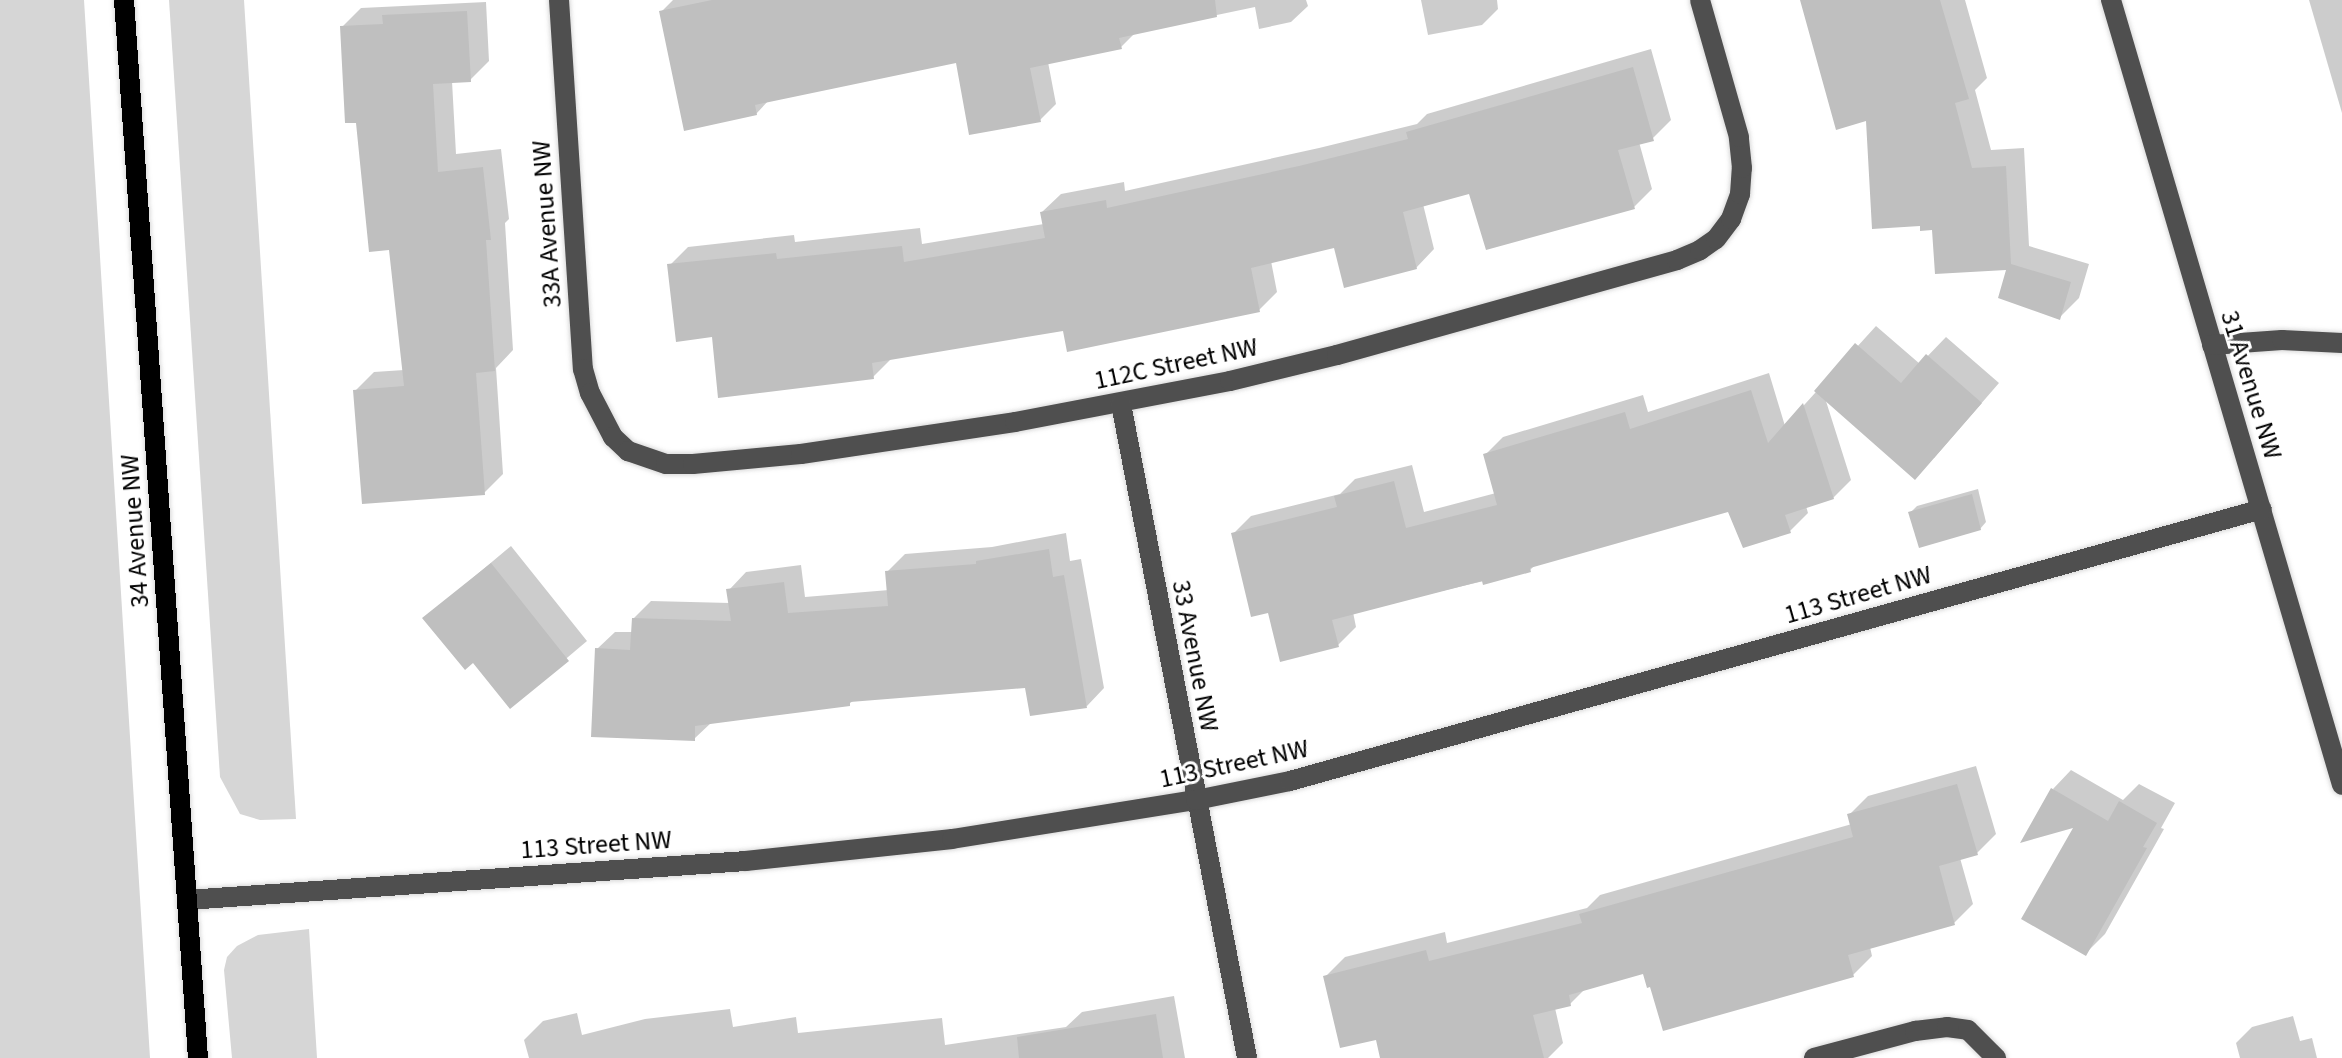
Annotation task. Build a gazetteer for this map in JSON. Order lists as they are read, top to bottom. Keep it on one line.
{"streets":{"main road":["34 Avenue NW"],"street":["33A Avenue NW","112C Street NW","31 Avenue NW","113 Street NW","33 Avenue NW"]},"crossings":[["33A Avenue NW","112C Street NW"],["112C Street NW","33 Avenue NW"],["31 Avenue NW","113 Street NW"],["34 Avenue NW","113 Street NW"],["113 Street NW","33 Avenue NW"]]}
